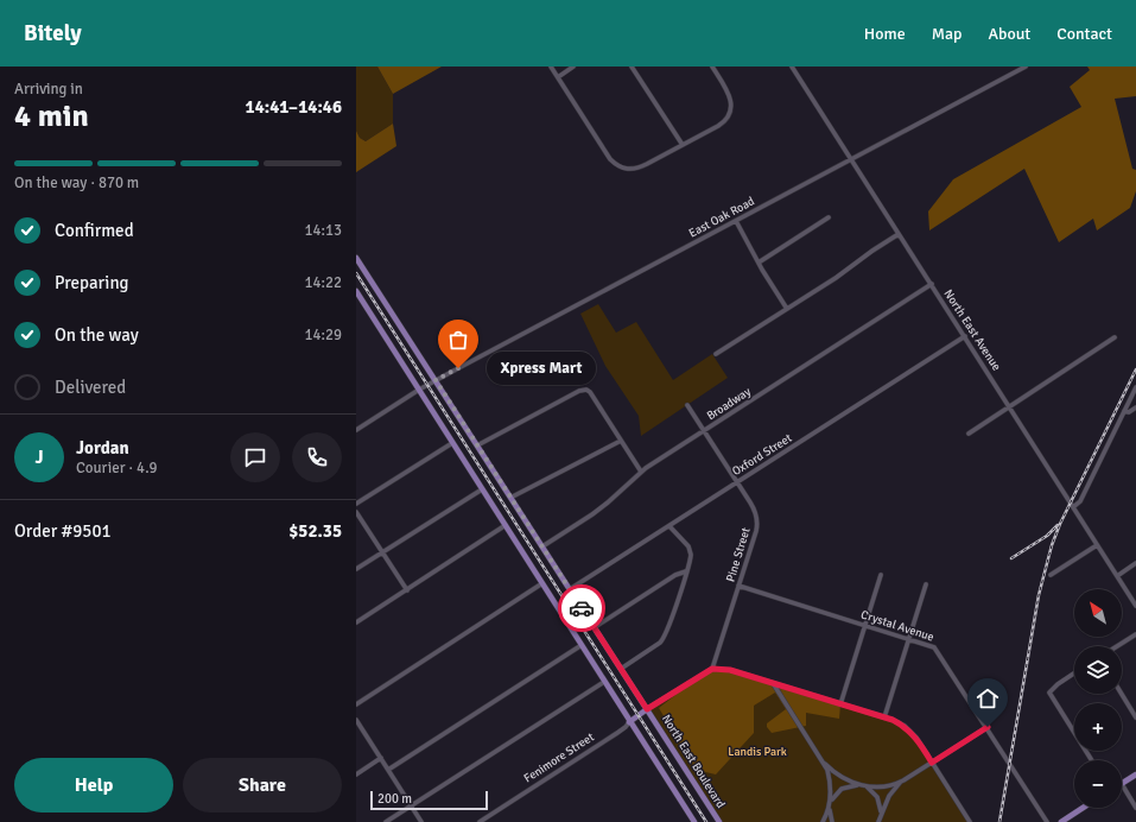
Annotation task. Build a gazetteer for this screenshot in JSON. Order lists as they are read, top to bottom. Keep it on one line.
{"streets":{"main road":["Fenimore Street","North East Boulevard"],"street":["East Oak Road","North East Avenue","Broadway","Oxford Street","Pine Street","Crystal Avenue"]},"crossings":[["East Oak Road","North East Avenue"],["East Oak Road","North East Boulevard"],["North East Avenue","Broadway"],["North East Avenue","Oxford Street"],["Broadway","Pine Street"],["Broadway","North East Boulevard"],["Oxford Street","Pine Street"],["Oxford Street","North East Boulevard"],["Pine Street","Crystal Avenue"],["Fenimore Street","North East Boulevard"]],"parks":["Landis Park"],"places":["Xpress Mart"],"scale_bar":"200 m","north":"top left","page":{"header":"Bitely","nav":["Home","Map","About","Contact"],"heading":["4 min","Arriving in","14:41–14:46"],"panel":["Jordan","Courier · 4.9","Order #9501","$52.35"],"bar":"On the way · 870 m","list":[["Confirmed","14:13"],["Preparing","14:22"],["On the way","14:29"],"Delivered"],"bubble":"Xpress Mart","round":"J","map_buttons":["+","−"],"buttons":["Help","Share"],"scale":"200 m"}}
